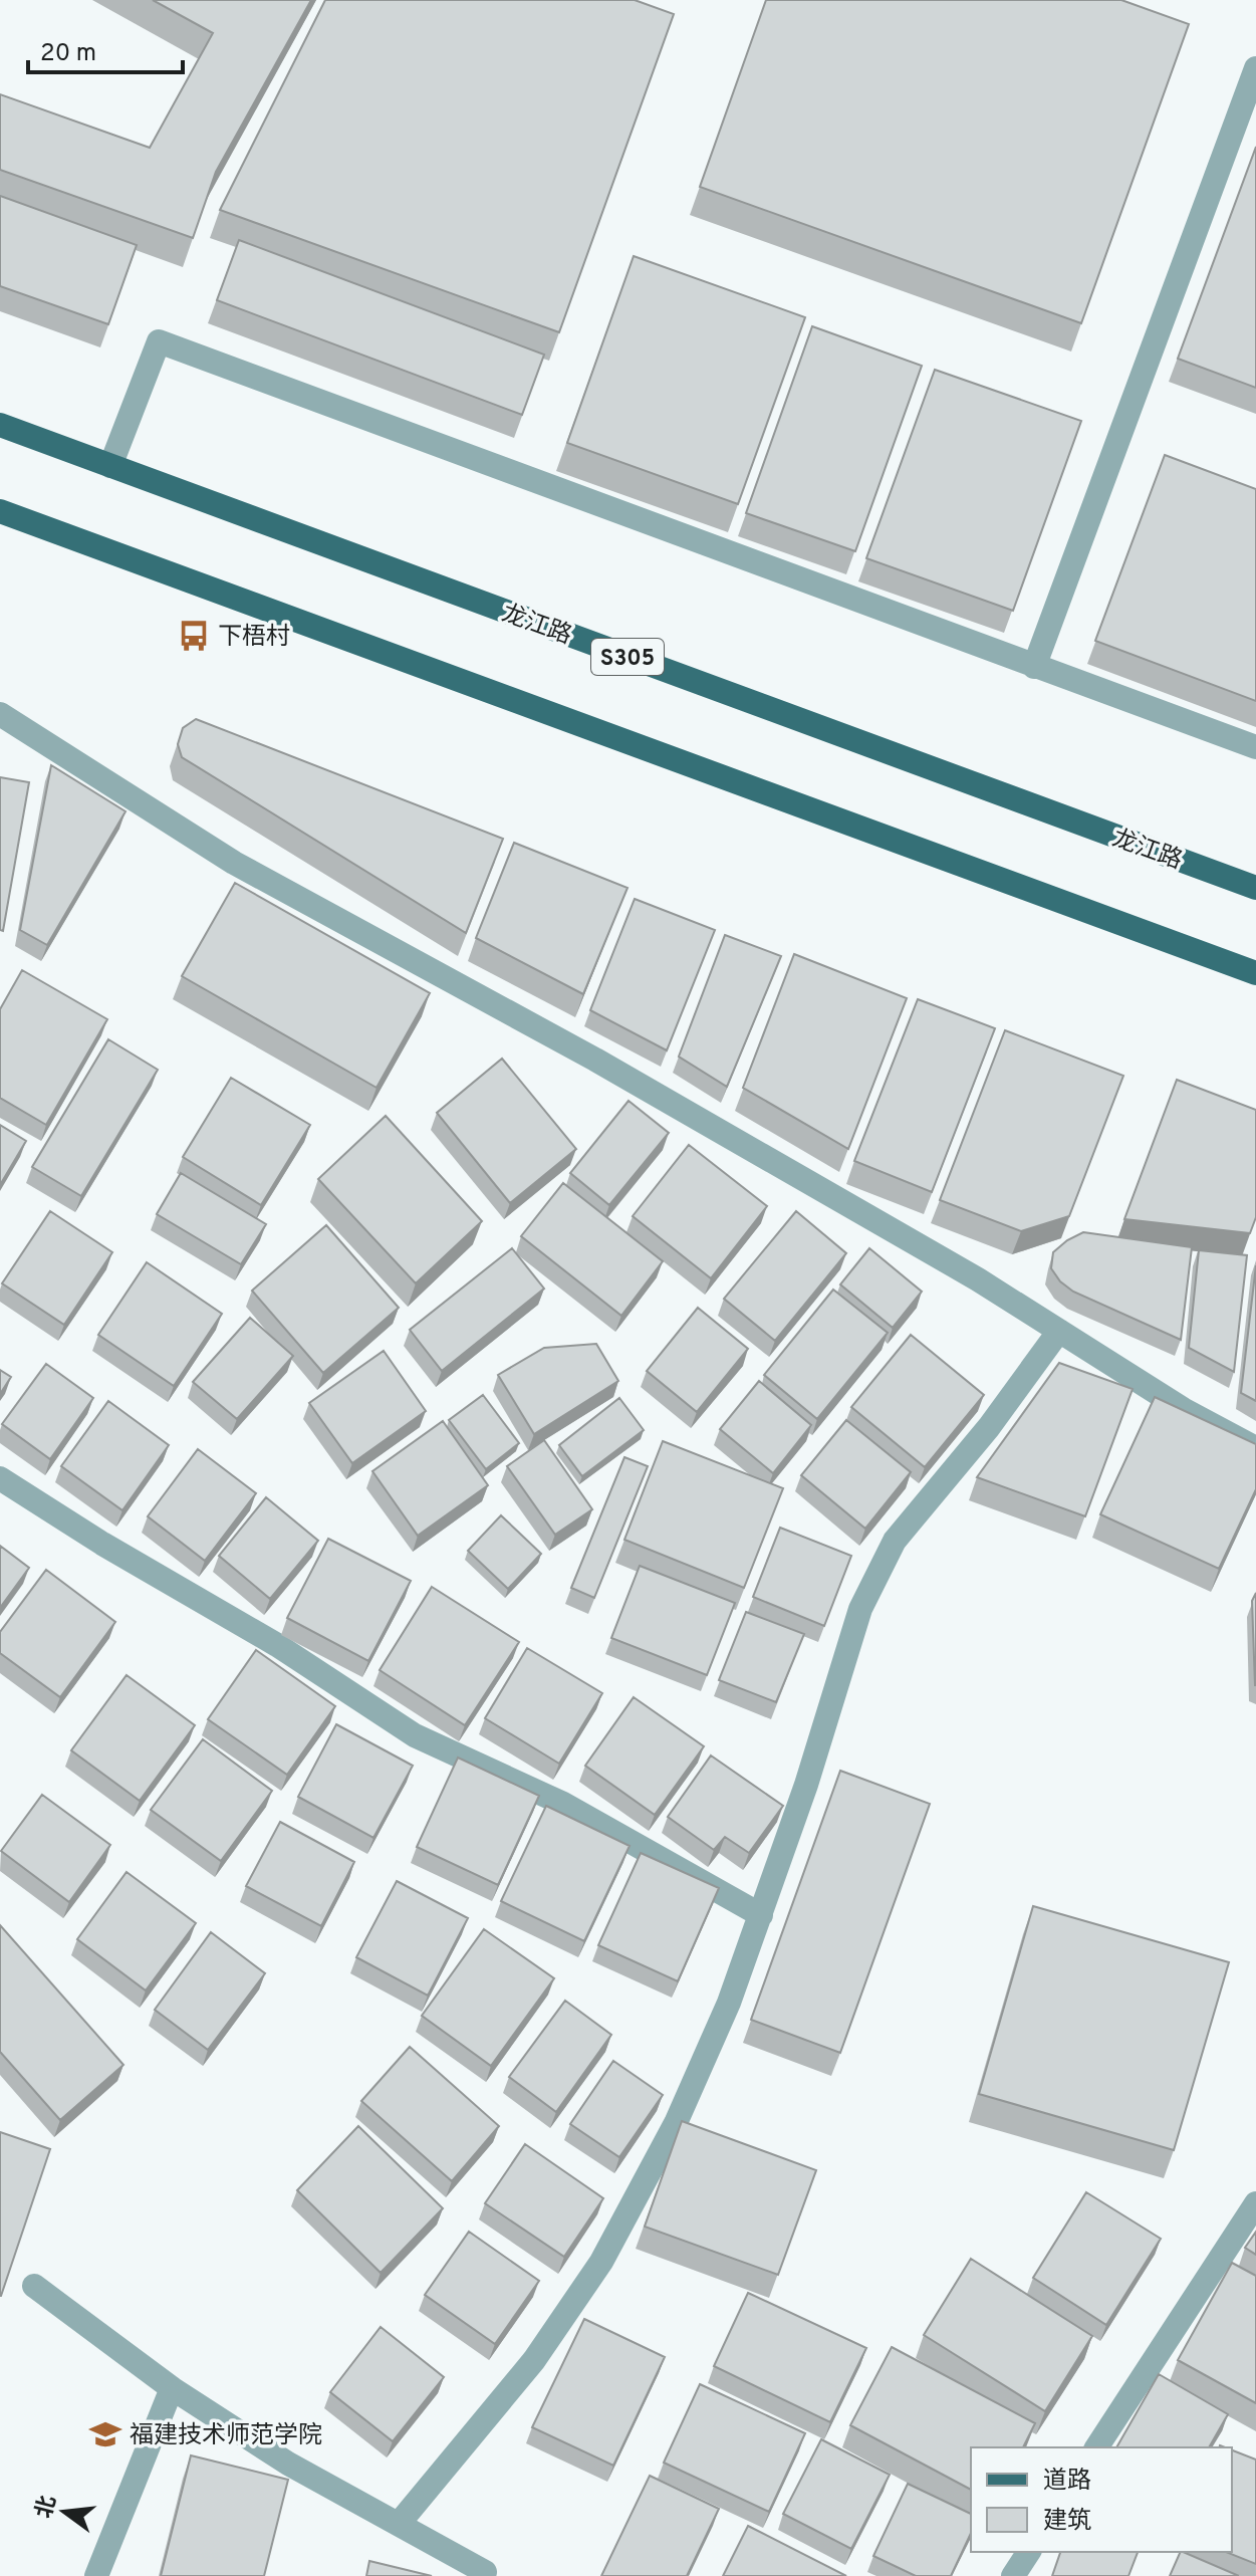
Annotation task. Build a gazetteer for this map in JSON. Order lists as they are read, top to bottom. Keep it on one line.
{"streets":{"main road":["龙江路","S305"]},"places":{"bus stop":["下梧村"],"school or university":["福建技术师范学院"]},"legend":["道路","建筑"],"scale_bar":"20 m","north":"left"}
